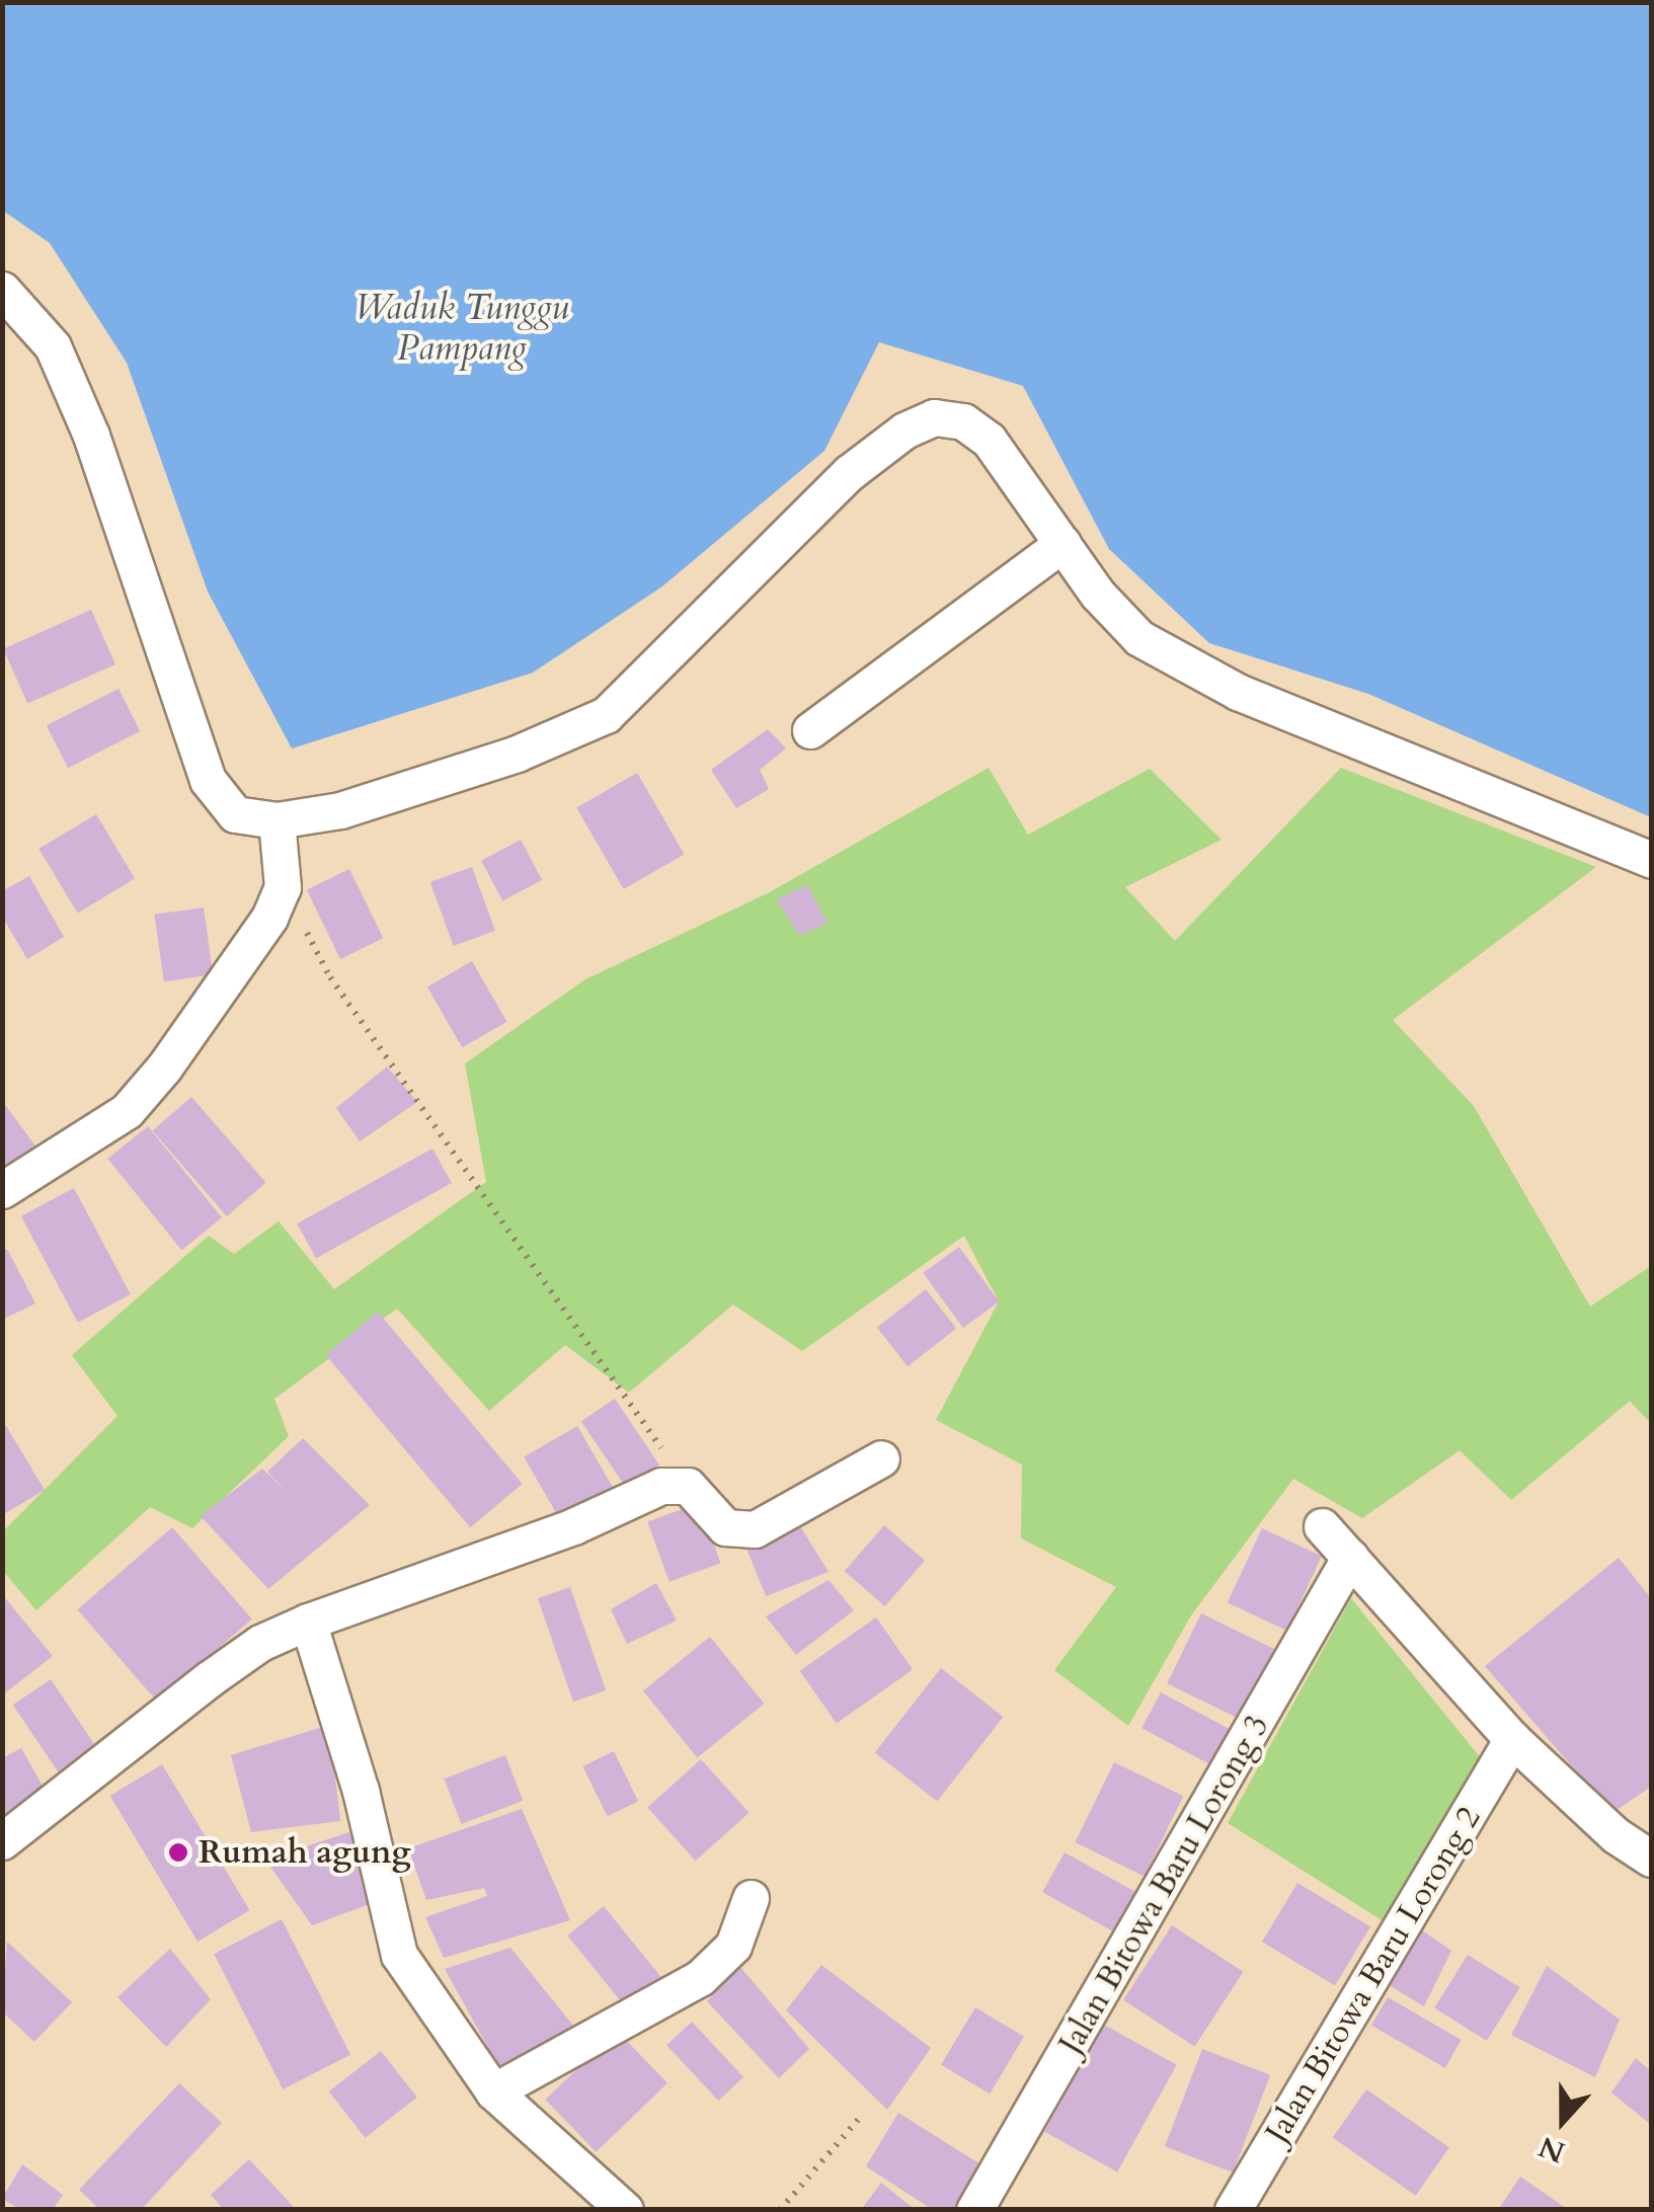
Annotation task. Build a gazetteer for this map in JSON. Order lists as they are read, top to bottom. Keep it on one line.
{"streets":{"street":["Jalan Bitowa Baru Lorong 3","Jalan Bitowa Baru Lorong 2"]},"water":["Waduk Tunggu Pampang"],"places":["Rumah agung"],"north":"bottom"}
